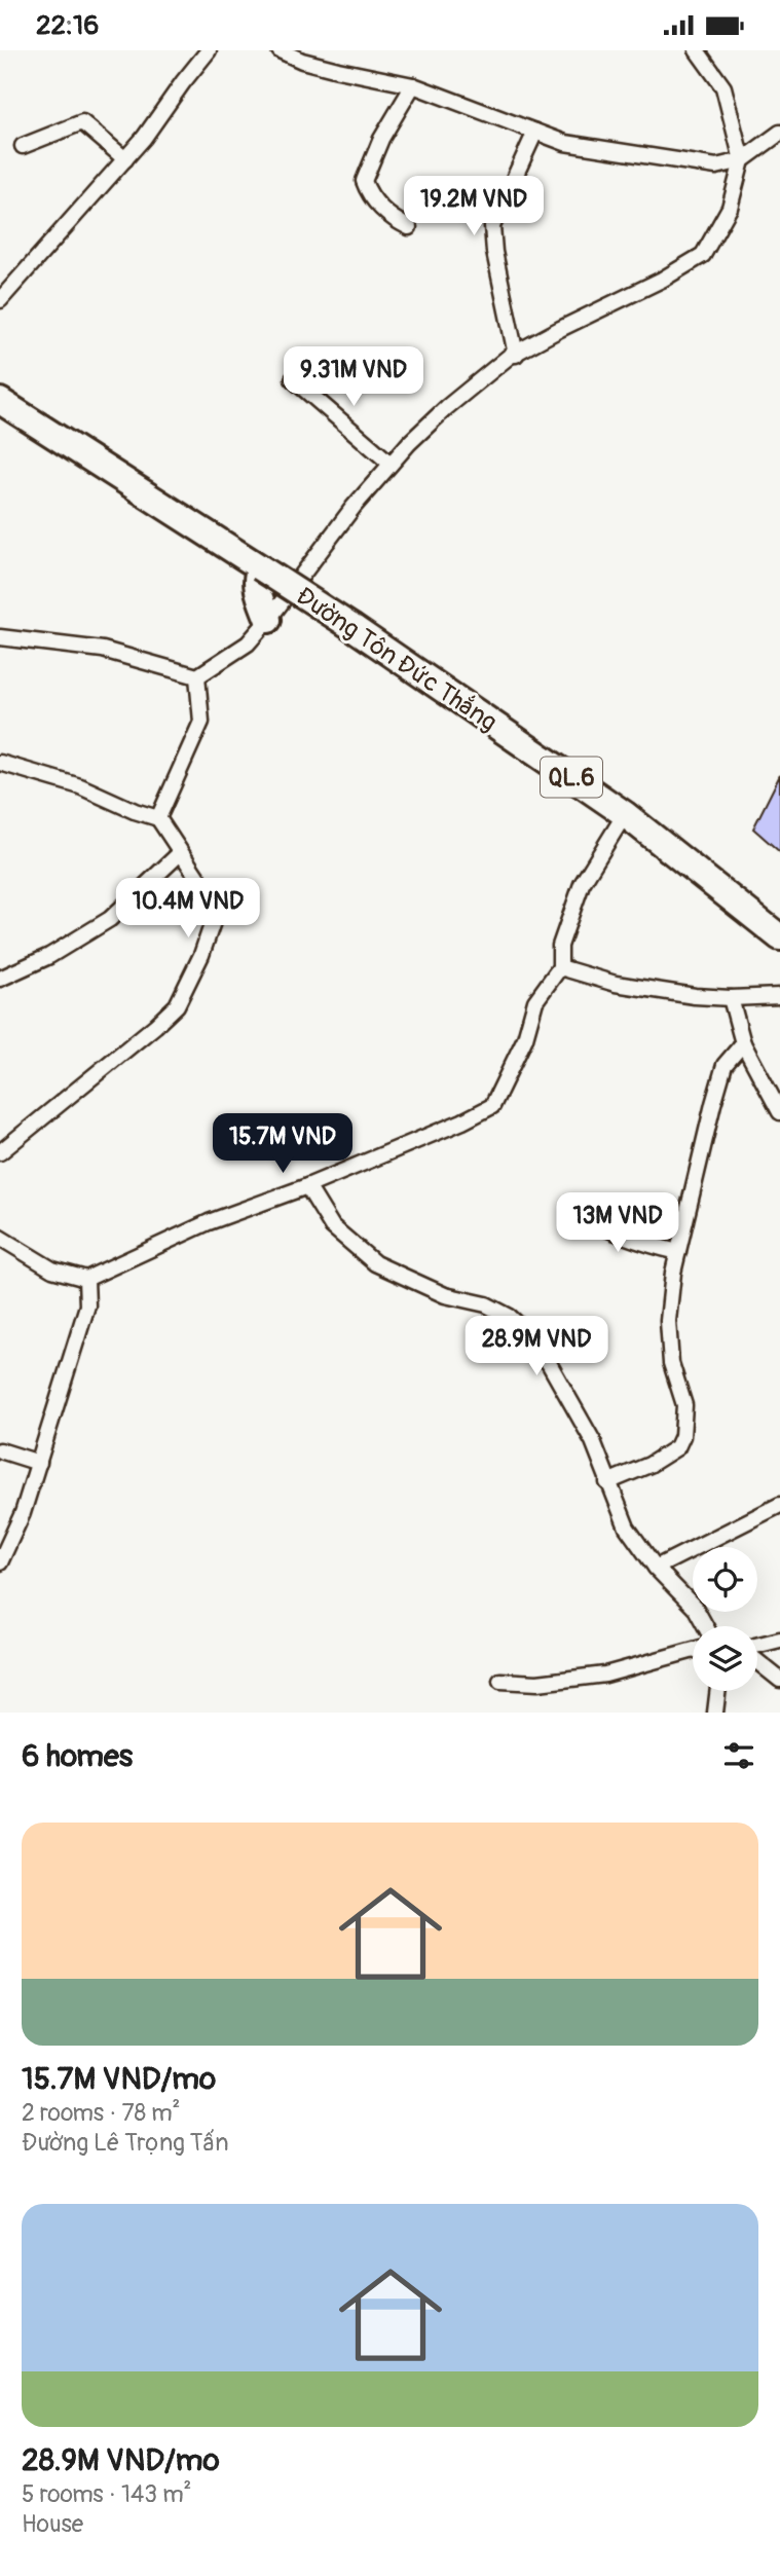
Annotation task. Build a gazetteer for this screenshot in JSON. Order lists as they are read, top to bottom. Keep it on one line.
{"streets":{"highway":["Đường Tôn Đức Thắng","QL.6"]},"page":{"status":"22:16","price":["19.2M VND","9.31M VND","10.4M VND","15.7M VND","13M VND","28.9M VND"],"heading":"6 homes","list":[{"name":"15.7M VND/mo","note":"2 rooms · 78 m² · Đường Lê Trọng Tấn"},{"name":"28.9M VND/mo","note":"5 rooms · 143 m² · House"}]}}
